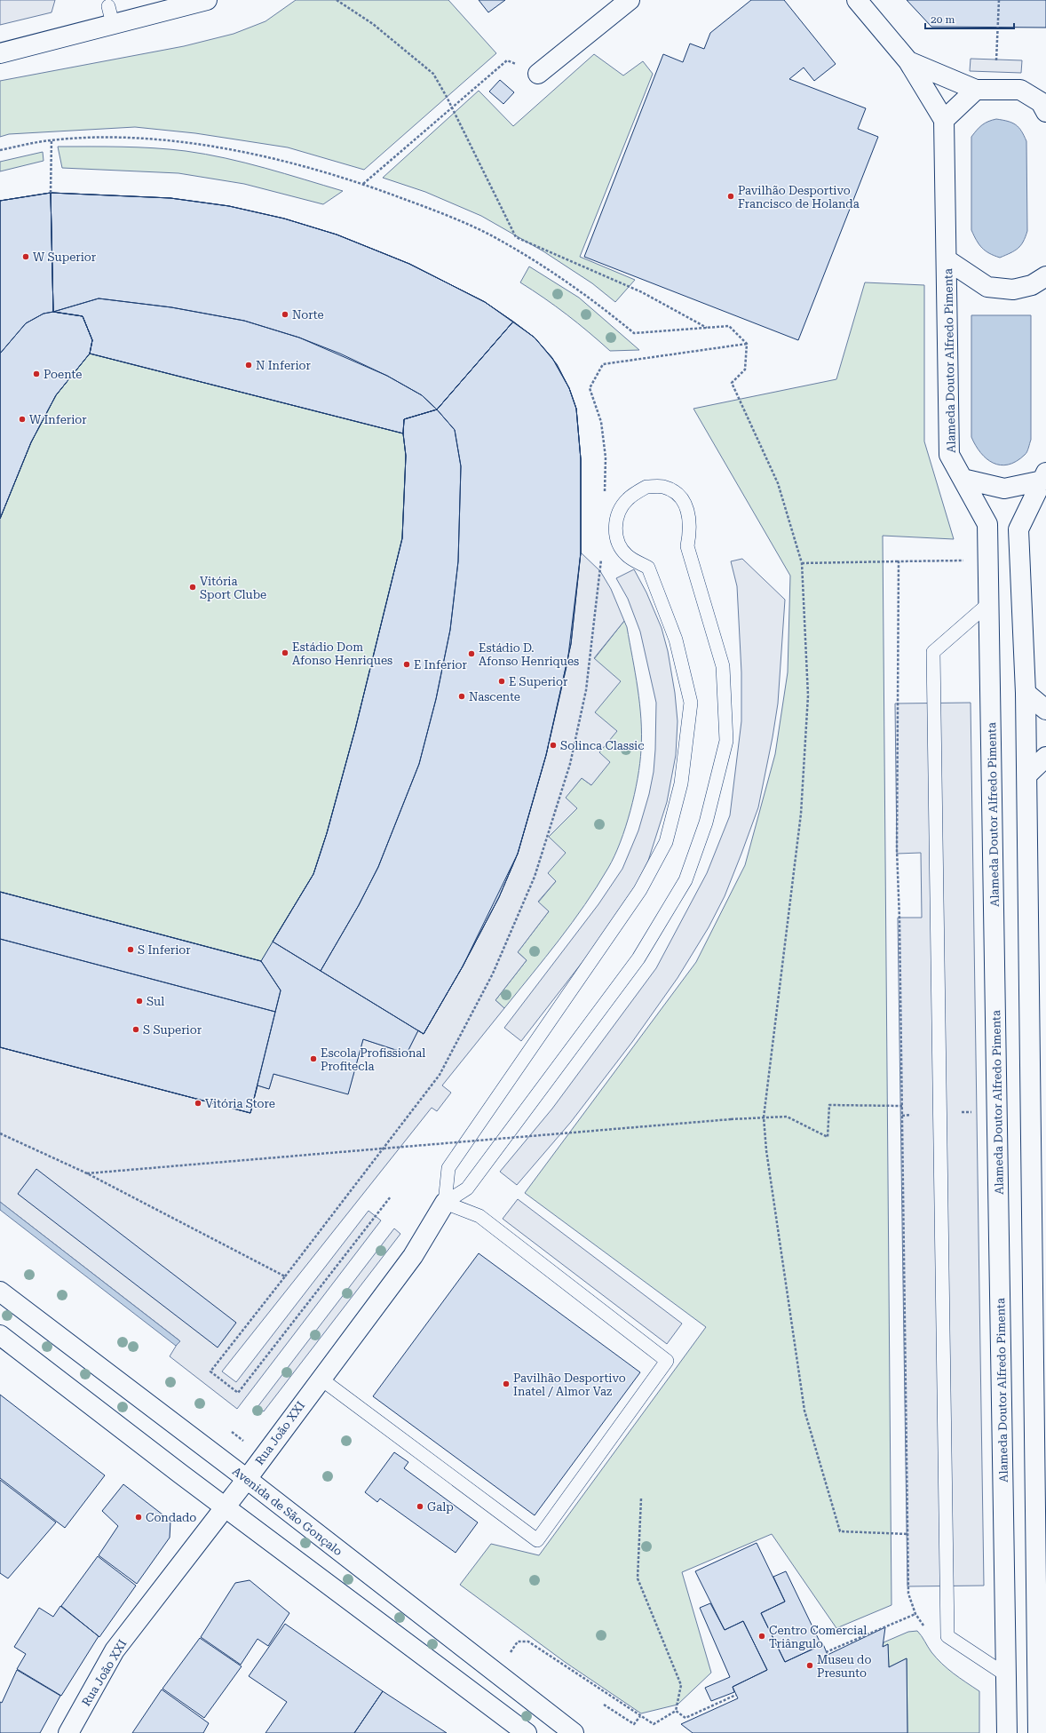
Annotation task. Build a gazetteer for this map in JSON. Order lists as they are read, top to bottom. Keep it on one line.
{"streets":{"main road":["Alameda Doutor Alfredo Pimenta","Rua João XXI","Avenida de São Gonçalo"]},"crossings":[["Rua João XXI","Avenida de São Gonçalo"]],"places":["Pavilhão Desportivo Francisco de Holanda","W Superior","Norte","N Inferior","Poente","W Inferior","Vitória Sport Clube","Estádio Dom Afonso Henriques","Estádio D. Afonso Henriques","E Inferior","E Superior","Nascente","Solinca Classic","S Inferior","Sul","S Superior","Escola Profissional Profitecla","Vitória Store","Pavilhão Desportivo Inatel / Almor Vaz","Galp","Condado","Centro Comercial Triângulo","Museu do Presunto"],"scale_bar":"20 m"}
